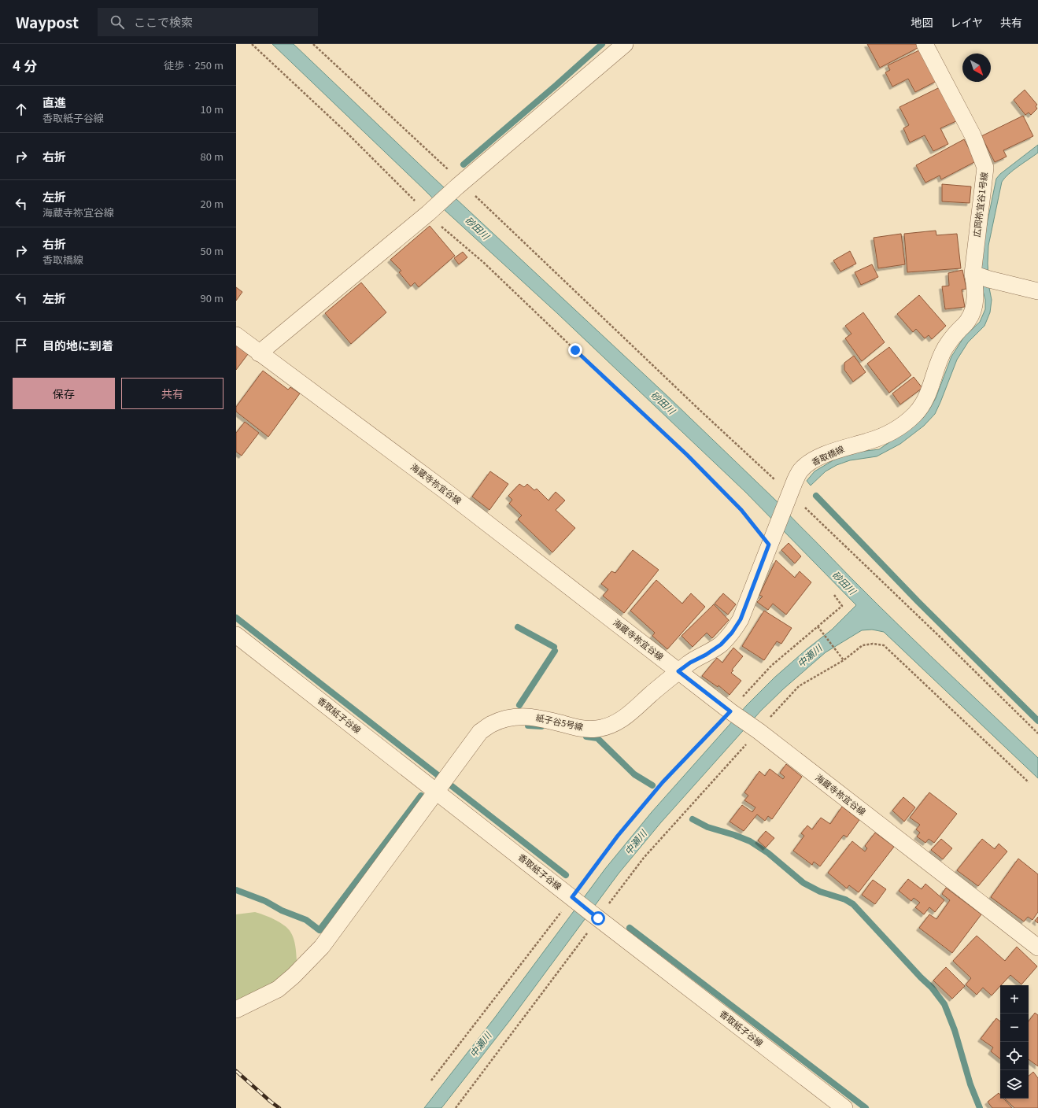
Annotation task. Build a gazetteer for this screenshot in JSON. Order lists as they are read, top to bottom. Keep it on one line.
{"streets":{"street":["広岡祢宜谷1号線","香取橋線","海蔵寺祢宜谷線","香取紙子谷線","紙子谷5号線"]},"crossings":[["広岡祢宜谷1号線","香取橋線"],["香取橋線","海蔵寺祢宜谷線"],["香取橋線","紙子谷5号線"],["海蔵寺祢宜谷線","紙子谷5号線"],["香取紙子谷線","紙子谷5号線"]],"water":["砂田川","中瀬川"],"north":"bottom right","page":{"header":"Waypost","search":"ここで検索","nav":["地図","レイヤ","共有"],"heading":["4 分","徒歩 · 250 m"],"list":[["直進","香取紙子谷線","10 m"],["右折","80 m"],["左折","海蔵寺祢宜谷線","20 m"],["右折","香取橋線","50 m"],["左折","90 m"],"目的地に到着"],"buttons":["保存","共有"],"map_buttons":["+","−"]}}
